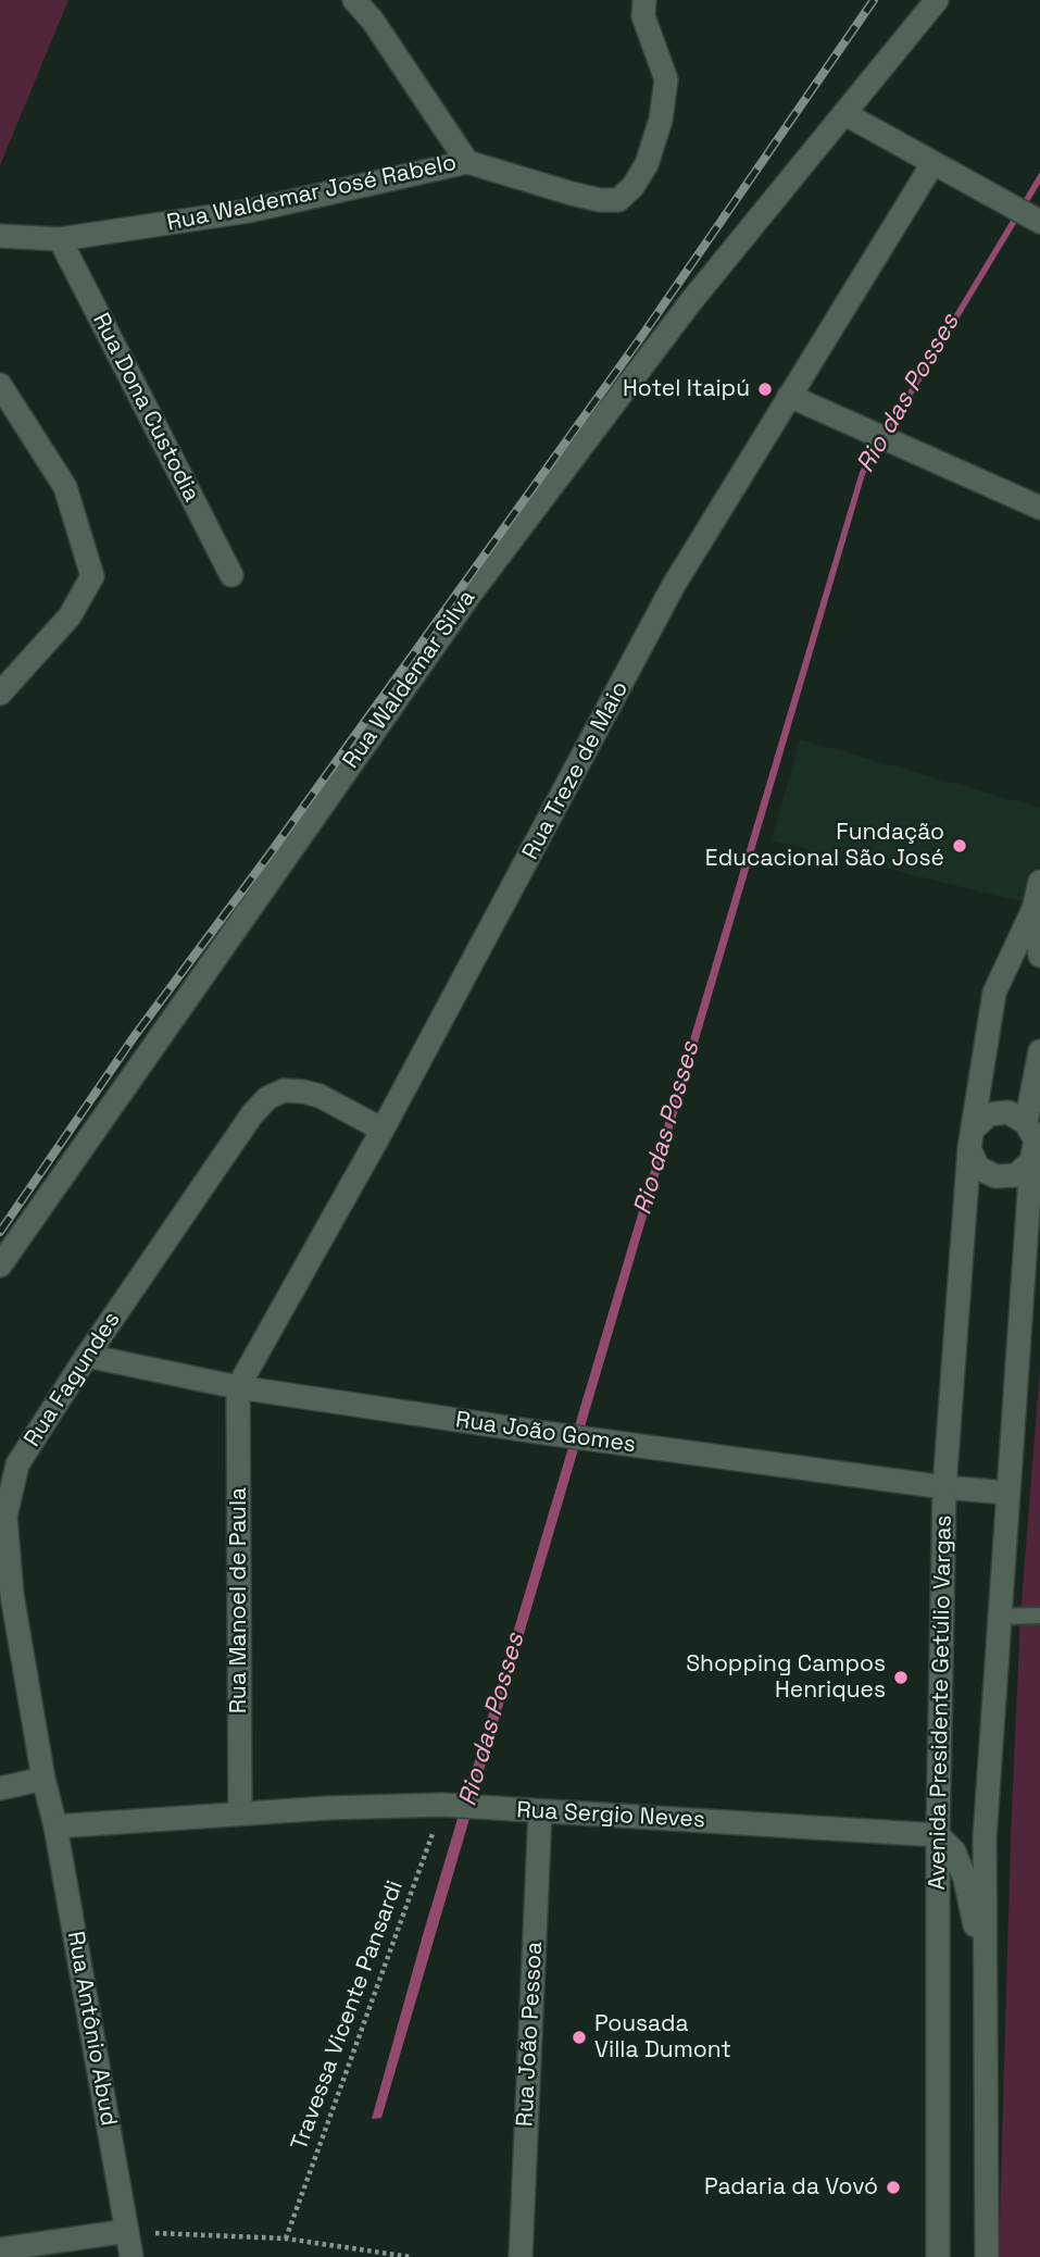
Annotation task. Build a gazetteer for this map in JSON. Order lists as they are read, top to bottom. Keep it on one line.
{"streets":{"street":["Rua Waldemar José Rabelo","Rua Dona Custodia","Rua Waldemar Silva","Rua Treze de Maio","Rua Fagundes","Rua João Gomes","Rua Manoel de Paula","Avenida Presidente Getúlio Vargas","Rua Sergio Neves","Rua Antônio Abud","Rua João Pessoa"],"path":["Travessa Vicente Pansardi"]},"crossings":[["Rua Waldemar José Rabelo","Rua Dona Custodia"],["Rua Treze de Maio","Rua Fagundes"],["Rua Treze de Maio","Rua João Gomes"],["Rua Treze de Maio","Rua Manoel de Paula"],["Rua Fagundes","Rua João Gomes"],["Rua Fagundes","Rua Sergio Neves"],["Rua Fagundes","Rua Antônio Abud"],["Rua João Gomes","Rua Manoel de Paula"],["Rua João Gomes","Avenida Presidente Getúlio Vargas"],["Rua Manoel de Paula","Rua Sergio Neves"],["Avenida Presidente Getúlio Vargas","Rua Sergio Neves"],["Rua Sergio Neves","Travessa Vicente Pansardi"],["Rua Sergio Neves","Rua Antônio Abud"],["Rua Sergio Neves","Rua João Pessoa"]],"water":["Rio das Posses"],"places":["Hotel Itaipú","Fundação Educacional São José","Shopping Campos Henriques","Pousada Villa Dumont","Padaria da Vovó"]}
